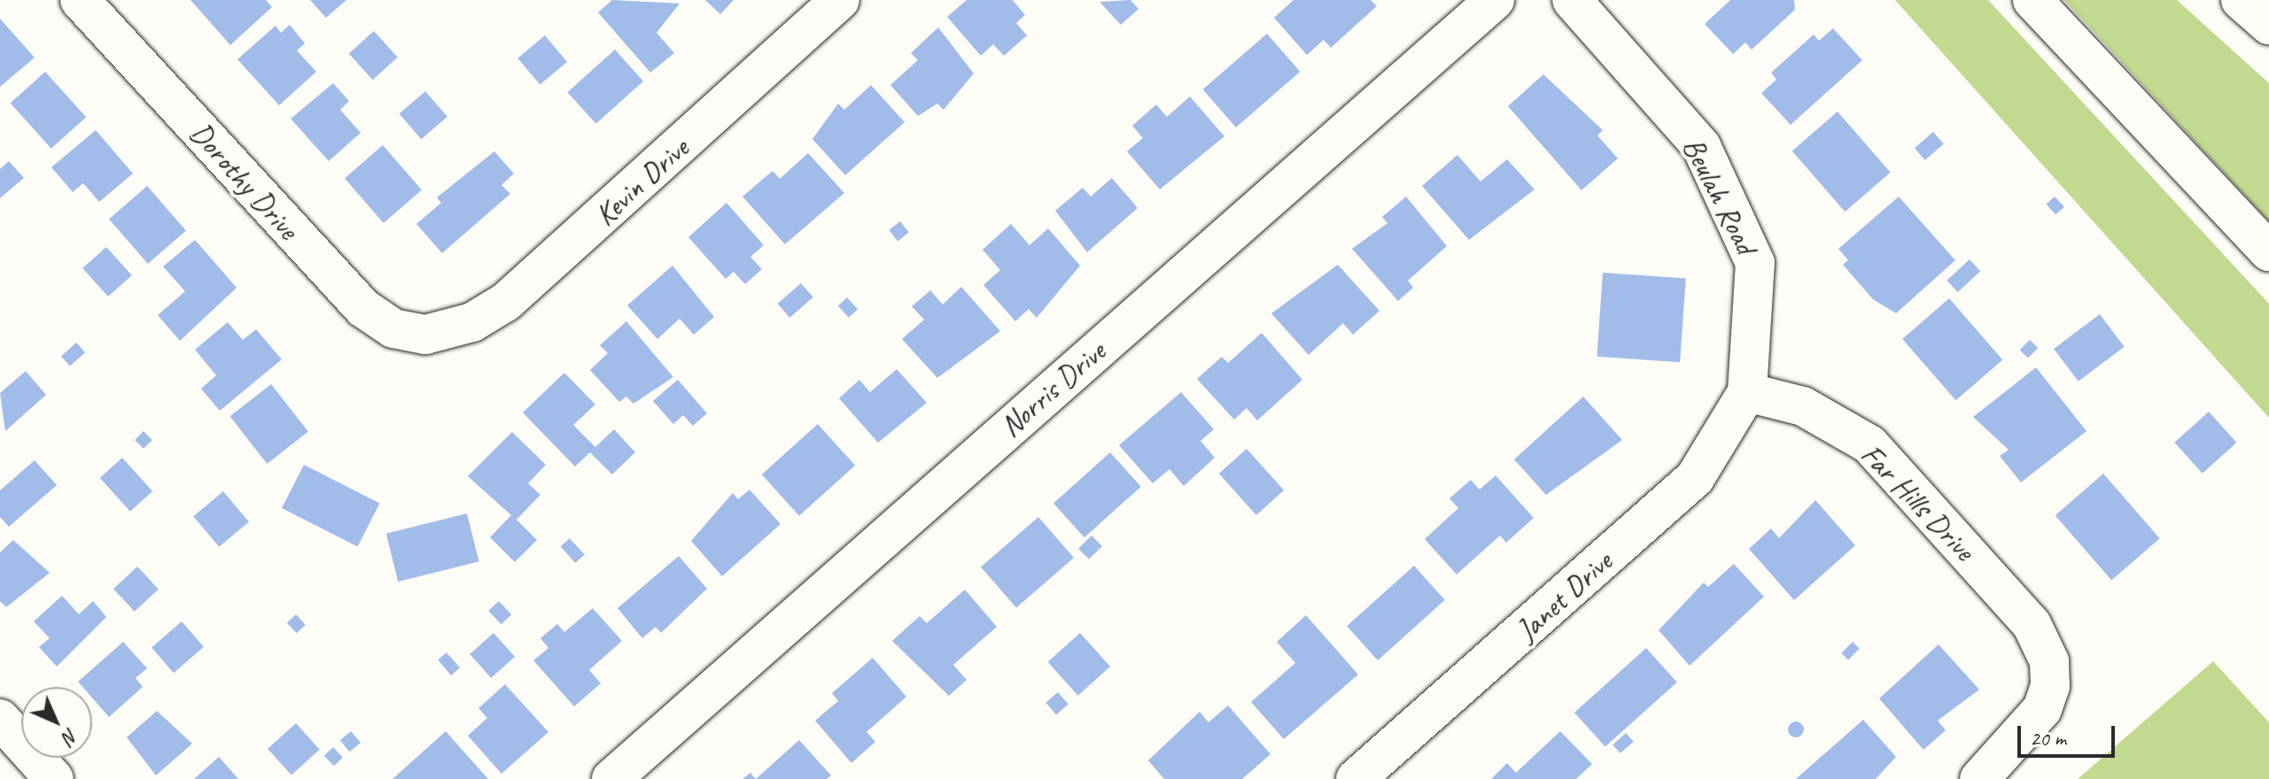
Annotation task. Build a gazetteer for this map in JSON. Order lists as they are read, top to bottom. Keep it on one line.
{"streets":{"main road":["Dorothy Drive","Kevin Drive","Beulah Road","Norris Drive","Far Hills Drive","Janet Drive"]},"crossings":[["Dorothy Drive","Kevin Drive"],["Beulah Road","Far Hills Drive"],["Beulah Road","Janet Drive"],["Far Hills Drive","Janet Drive"]],"scale_bar":"20 m","north":"bottom right"}
